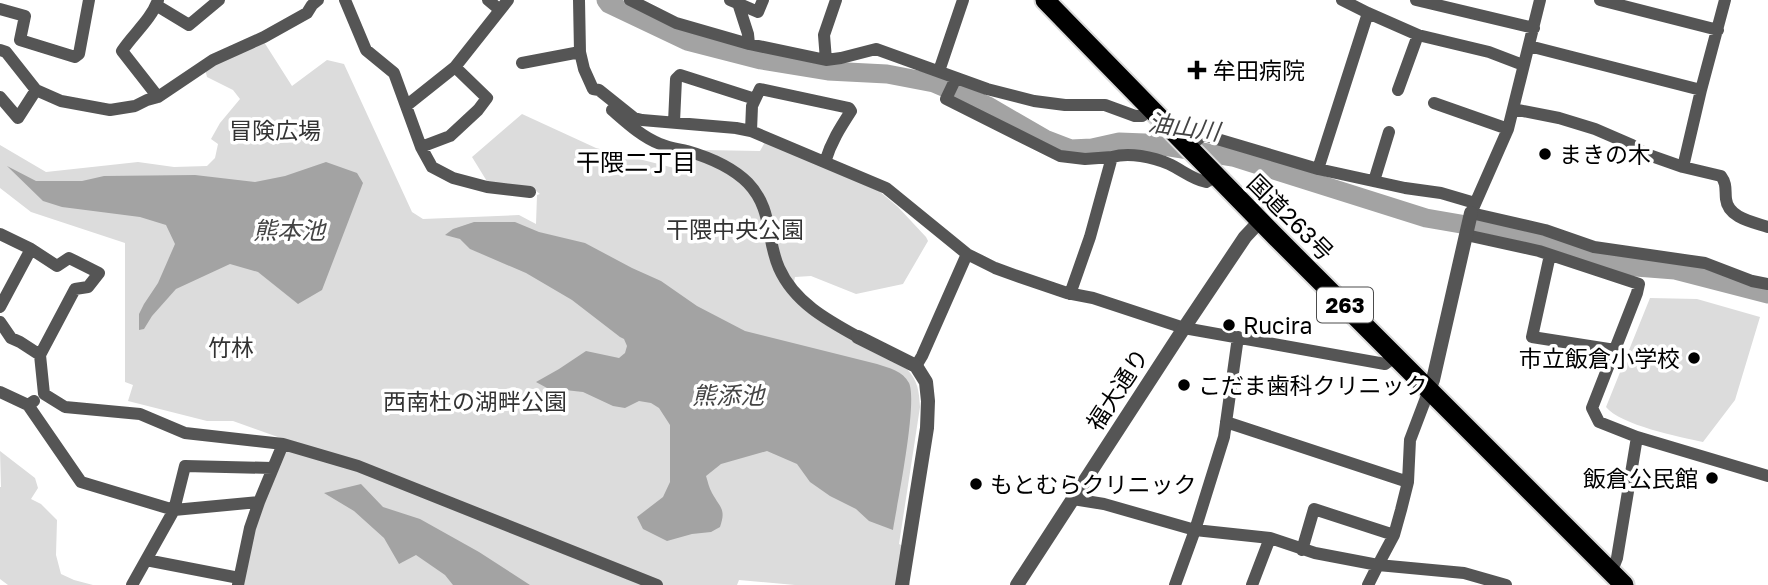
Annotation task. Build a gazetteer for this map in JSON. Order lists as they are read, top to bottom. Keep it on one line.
{"streets":{"highway":["国道263号","263"],"street":["福大通り"]},"crossings":[["国道263号","福大通り"]],"districts":["干隈二丁目"],"water":["油山川","熊本池","熊添池"],"parks":["冒険広場","干隈中央公園","竹林","西南杜の湖畔公園"],"places":{"health":["牟田病院"],"other":["まきの木","Rucira","市立飯倉小学校","こだま歯科クリニック","飯倉公民館","もとむらクリニック"]}}
